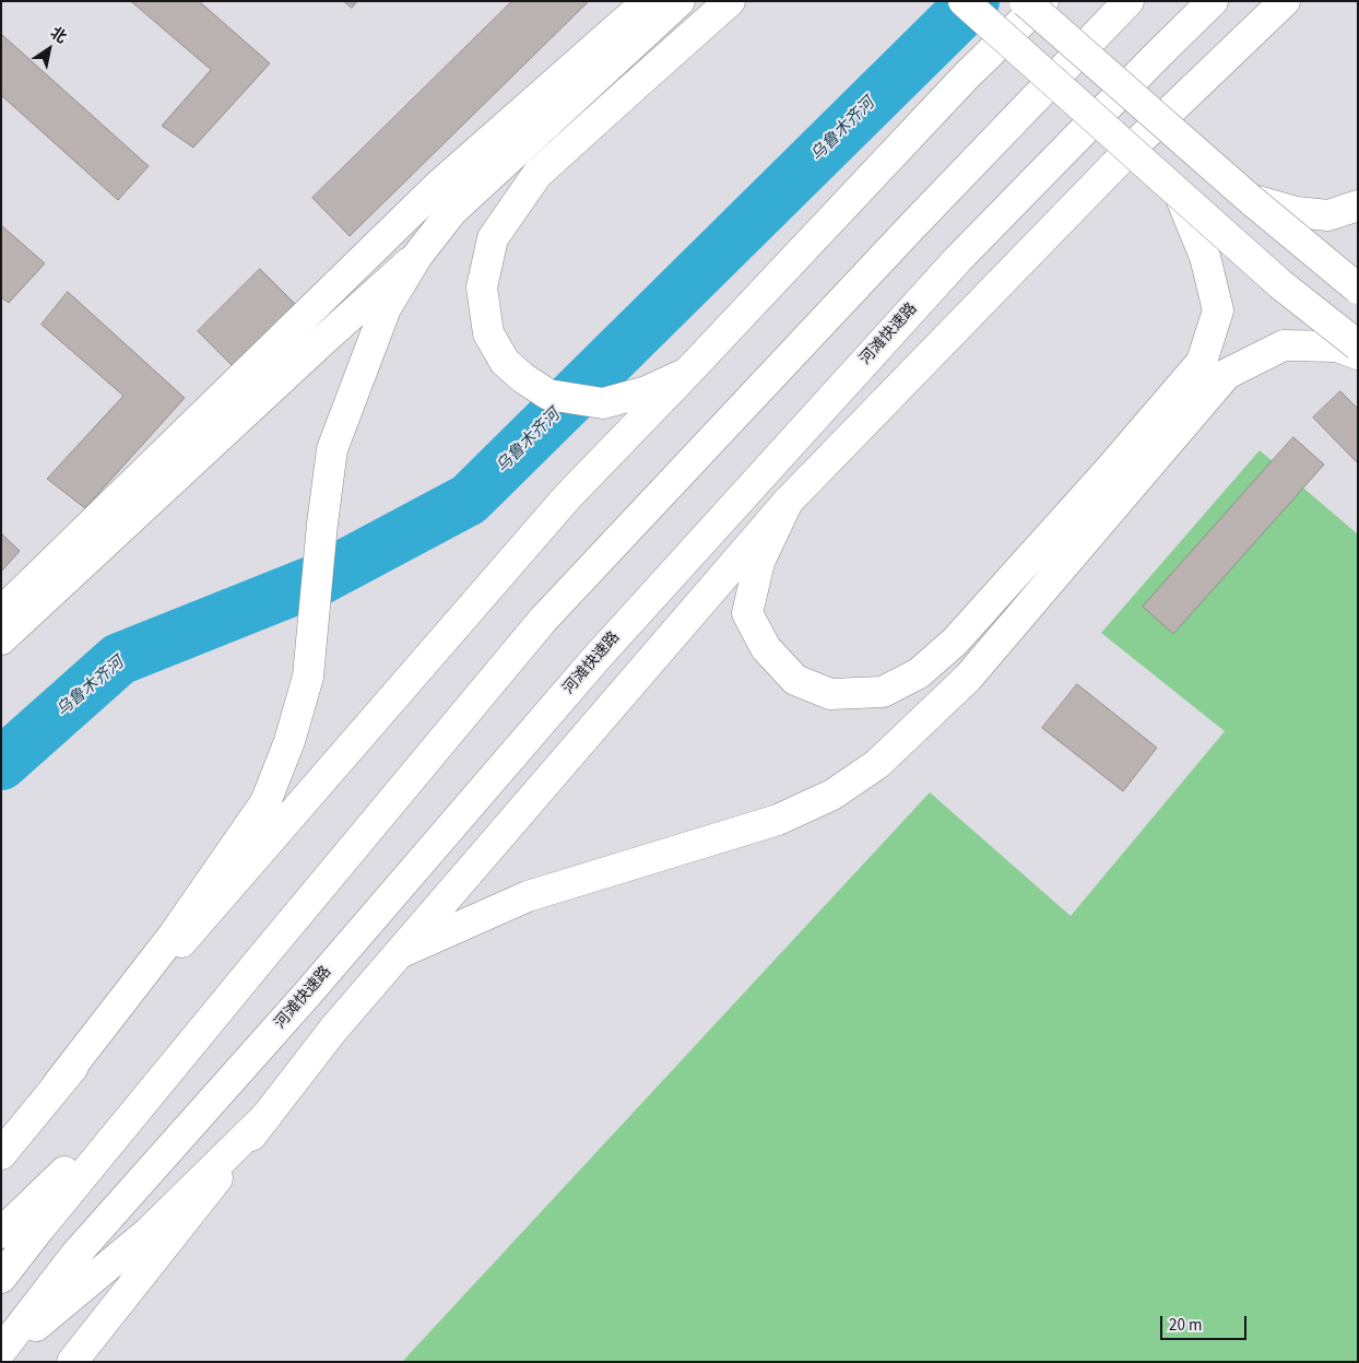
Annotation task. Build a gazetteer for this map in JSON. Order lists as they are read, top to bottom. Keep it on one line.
{"streets":{"main road":["河滩快速路"]},"water":["乌鲁木齐河"],"scale_bar":"20 m","north":"top right"}
